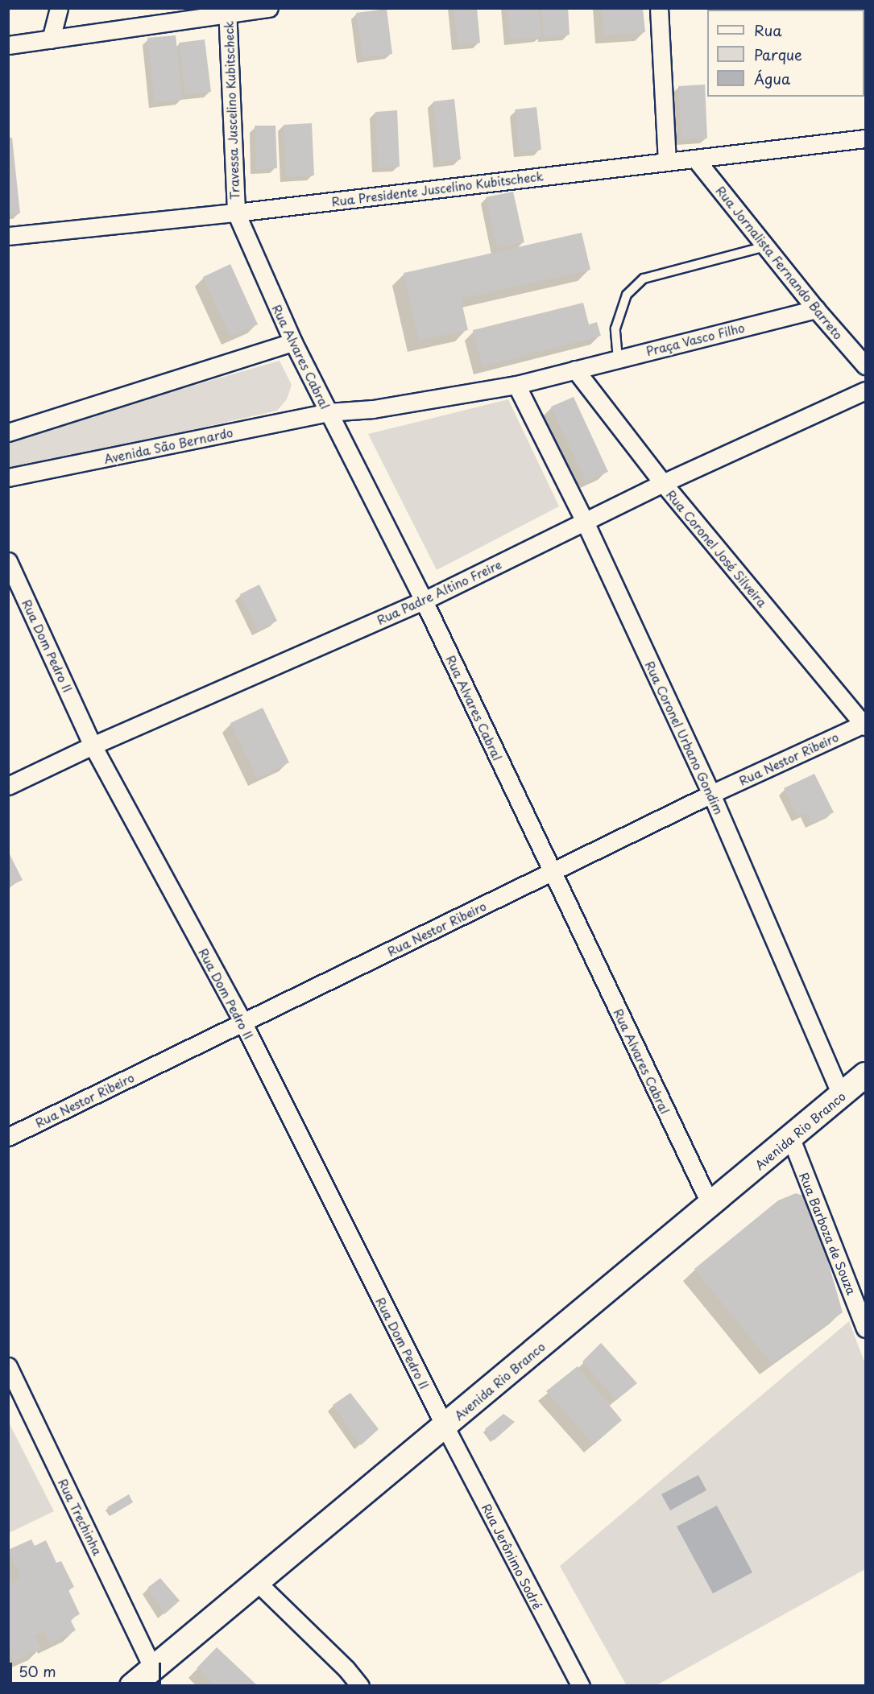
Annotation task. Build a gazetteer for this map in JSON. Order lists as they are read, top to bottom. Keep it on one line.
{"streets":{"main road":["Avenida Rio Branco"],"street":["Travessa Juscelino Kubitscheck","Rua Presidente Juscelino Kubitscheck","Rua Jornalista Fernando Barreto","Praça Vasco Filho","Rua Alvares Cabral","Avenida São Bernardo","Rua Coronel José Silveira","Rua Padre Altino Freire","Rua Dom Pedro II","Rua Coronel Urbano Gondim","Rua Nestor Ribeiro","Rua Barboza de Souza","Rua Trechinha","Rua Jerônimo Sodré"]},"crossings":[["Travessa Juscelino Kubitscheck","Rua Presidente Juscelino Kubitscheck"],["Travessa Juscelino Kubitscheck","Rua Alvares Cabral"],["Rua Presidente Juscelino Kubitscheck","Rua Jornalista Fernando Barreto"],["Rua Presidente Juscelino Kubitscheck","Rua Alvares Cabral"],["Rua Jornalista Fernando Barreto","Praça Vasco Filho"],["Praça Vasco Filho","Avenida São Bernardo"],["Praça Vasco Filho","Rua Coronel José Silveira"],["Praça Vasco Filho","Rua Coronel Urbano Gondim"],["Rua Alvares Cabral","Avenida São Bernardo"],["Rua Alvares Cabral","Rua Padre Altino Freire"],["Rua Alvares Cabral","Rua Nestor Ribeiro"],["Rua Alvares Cabral","Avenida Rio Branco"],["Avenida São Bernardo","Rua Coronel Urbano Gondim"],["Rua Coronel José Silveira","Rua Padre Altino Freire"],["Rua Coronel José Silveira","Rua Nestor Ribeiro"],["Rua Padre Altino Freire","Rua Dom Pedro II"],["Rua Padre Altino Freire","Rua Coronel Urbano Gondim"],["Rua Dom Pedro II","Rua Nestor Ribeiro"],["Rua Dom Pedro II","Avenida Rio Branco"],["Rua Dom Pedro II","Rua Jerônimo Sodré"],["Rua Coronel Urbano Gondim","Rua Nestor Ribeiro"],["Rua Coronel Urbano Gondim","Avenida Rio Branco"],["Avenida Rio Branco","Rua Barboza de Souza"],["Avenida Rio Branco","Rua Trechinha"],["Avenida Rio Branco","Rua Jerônimo Sodré"]],"legend":["Rua","Parque","Água"],"scale_bar":"50 m"}
